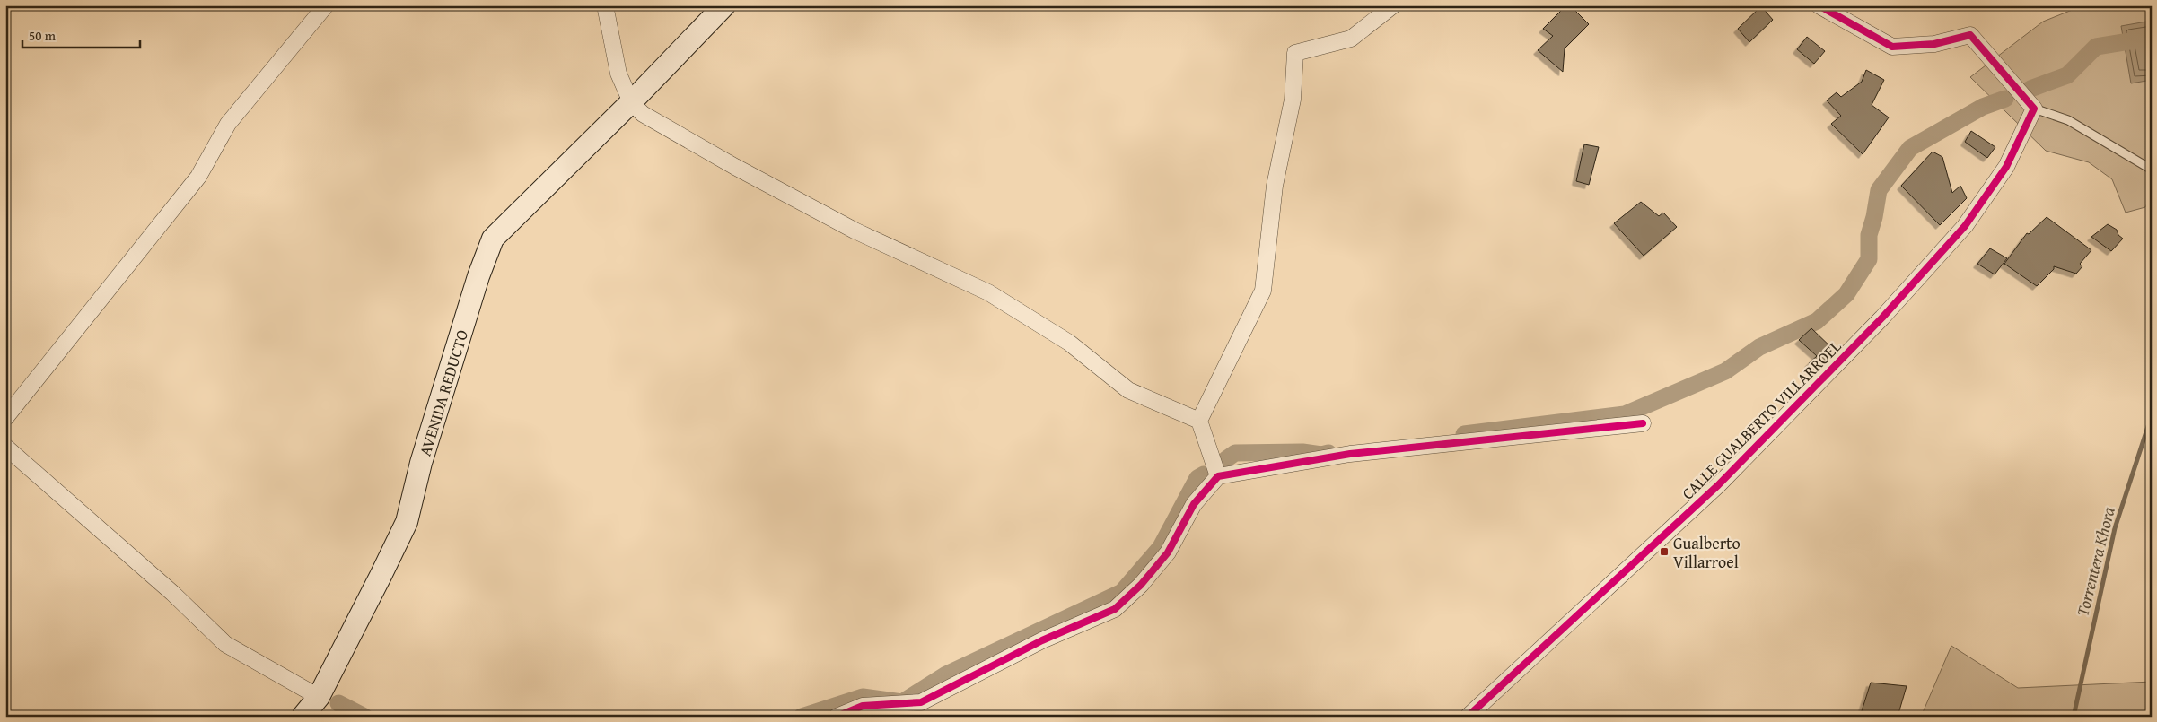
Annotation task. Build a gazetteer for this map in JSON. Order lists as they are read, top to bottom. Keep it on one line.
{"streets":{"main road":["AVENIDA REDUCTO"],"street":["CALLE GUALBERTO VILLARROEL"]},"water":["Torrentera Khora"],"places":{"transit":["Gualberto Villarroel"]},"scale_bar":"50 m"}
